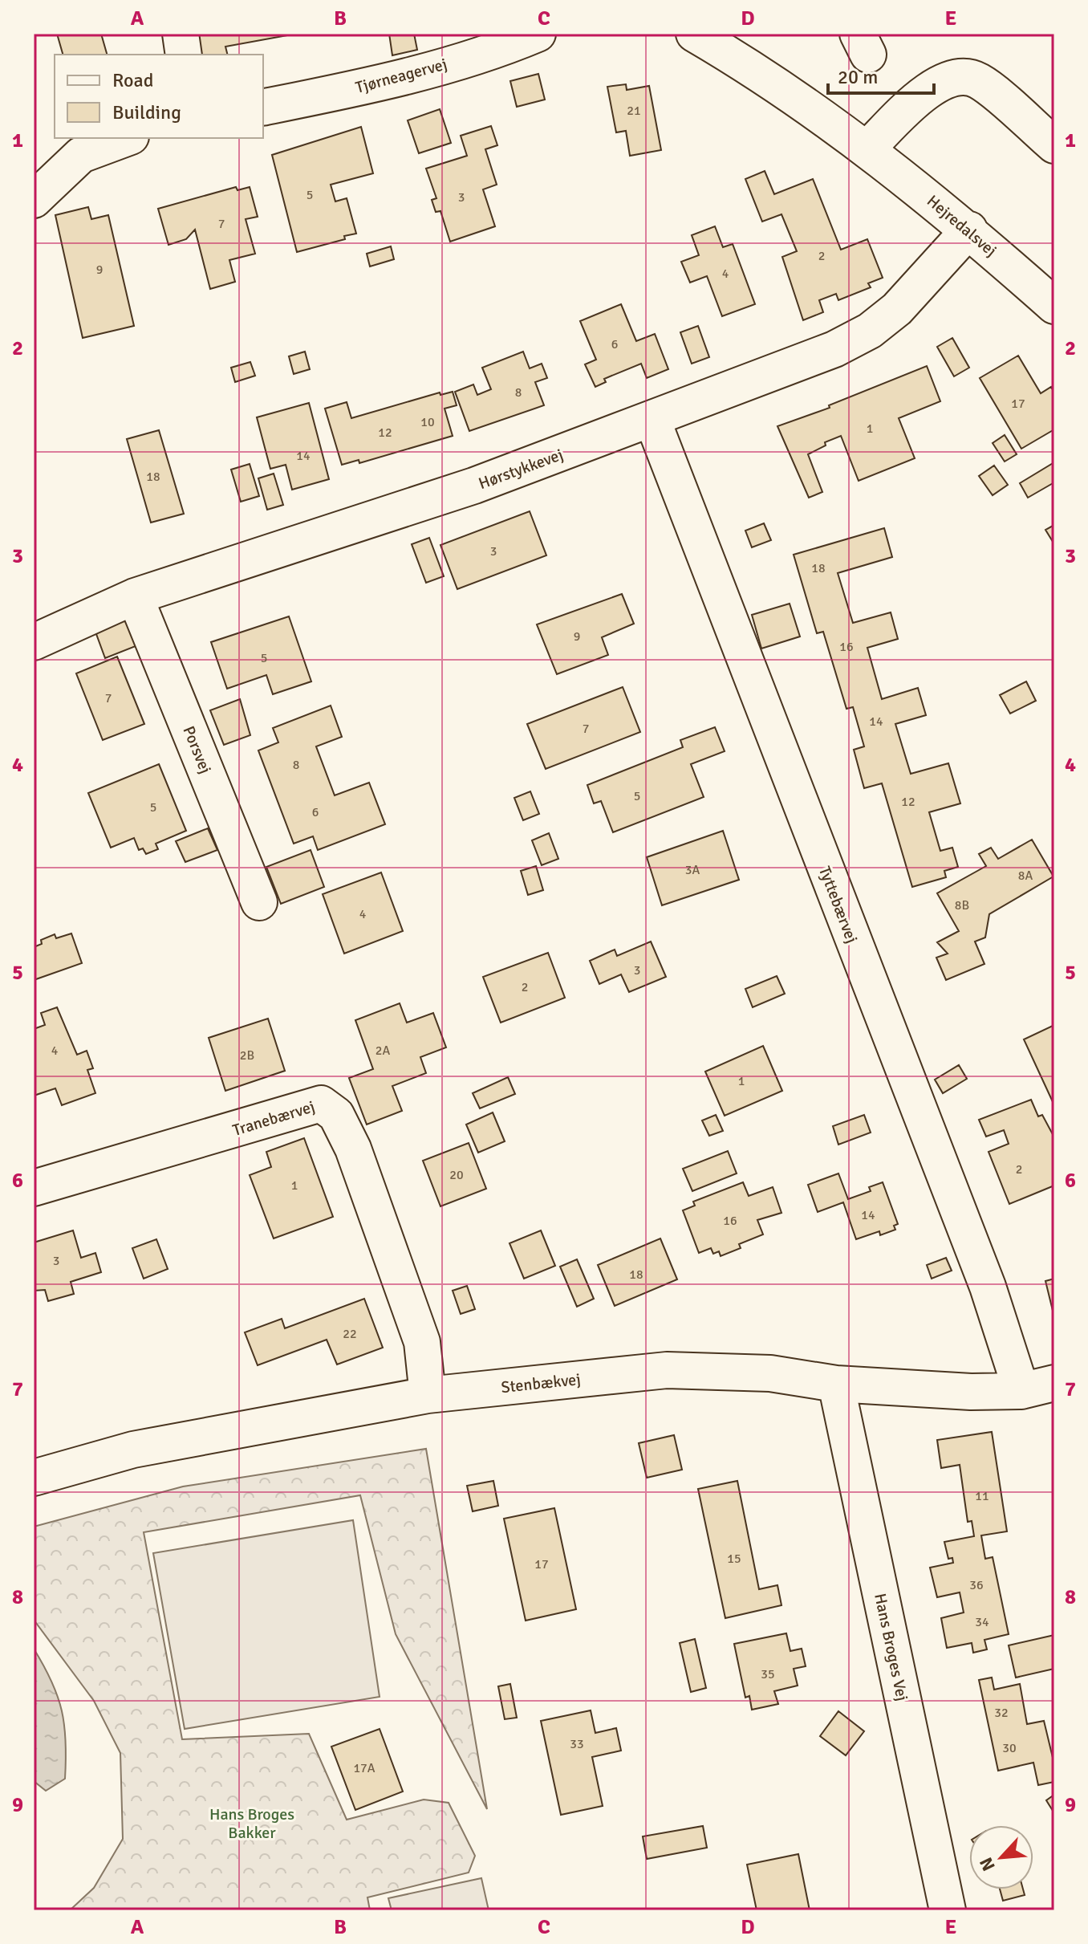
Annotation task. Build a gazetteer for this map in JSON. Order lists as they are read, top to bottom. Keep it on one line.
{"streets":{"street":["Tjørneagervej","Hejredalsvej","Hørstykkevej","Porsvej","Tyttebærvej","Tranebærvej","Stenbækvej","Hans Broges Vej"]},"crossings":[["Hejredalsvej","Hørstykkevej"],["Hørstykkevej","Porsvej"],["Hørstykkevej","Tyttebærvej"],["Tyttebærvej","Stenbækvej"],["Tranebærvej","Stenbækvej"],["Stenbækvej","Hans Broges Vej"]],"parks":["Hans Broges Bakker"],"house_numbers":["21","5","3","7","2","9","4","6","8","17","10","1","12","14","18","3","18","9","16","5","7","14","7","8","5","12","5","6","3A","8A","8B","4","3","2","4","2A","2B","1","2","20","1","14","16","3","18","22","11","15","17","36","34","35","32","33","30","17A"],"legend":["Road","Building"],"scale_bar":"20 m","north":"bottom left","grid":{"columns":["A","B","C","D","E"],"rows":["1","2","3","4","5","6","7","8","9"]}}
